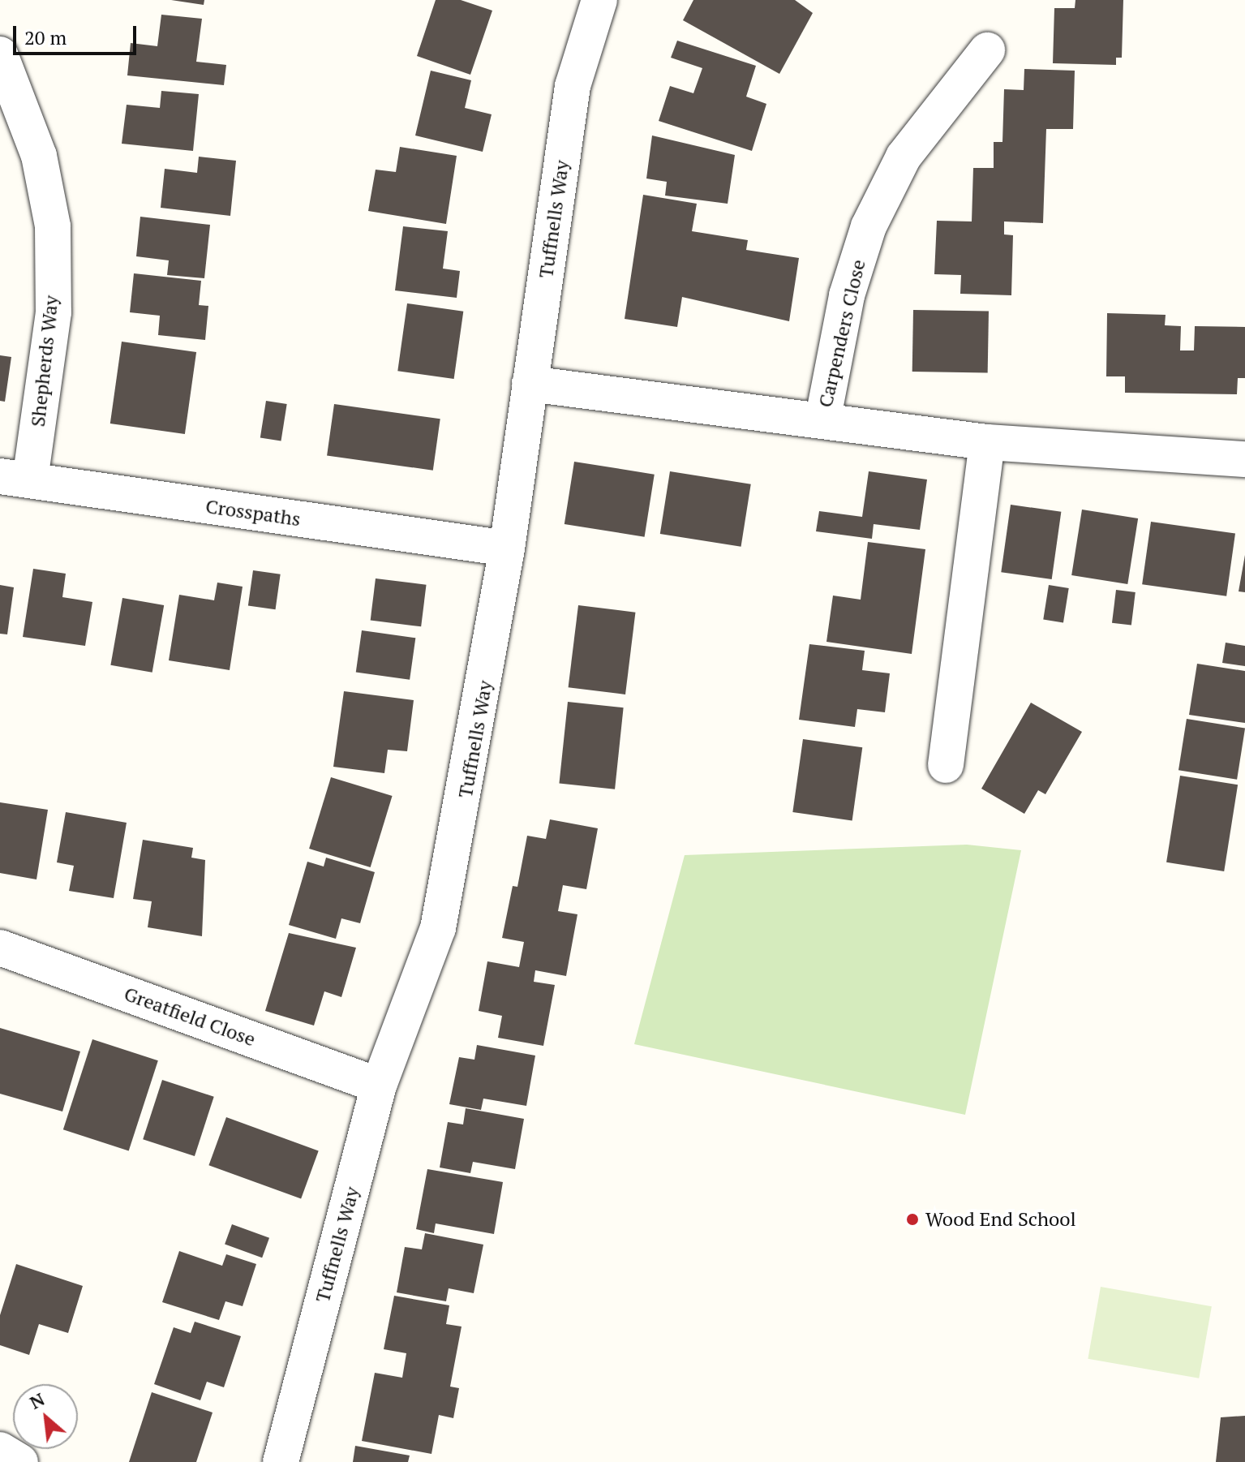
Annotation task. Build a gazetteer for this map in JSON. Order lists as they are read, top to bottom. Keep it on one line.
{"streets":{"street":["Tuffnells Way","Carpenders Close","Shepherds Way","Crosspaths","Greatfield Close"]},"crossings":[["Tuffnells Way","Carpenders Close"],["Tuffnells Way","Crosspaths"],["Tuffnells Way","Greatfield Close"],["Shepherds Way","Crosspaths"]],"places":["Wood End School"],"scale_bar":"20 m","north":"top left"}
